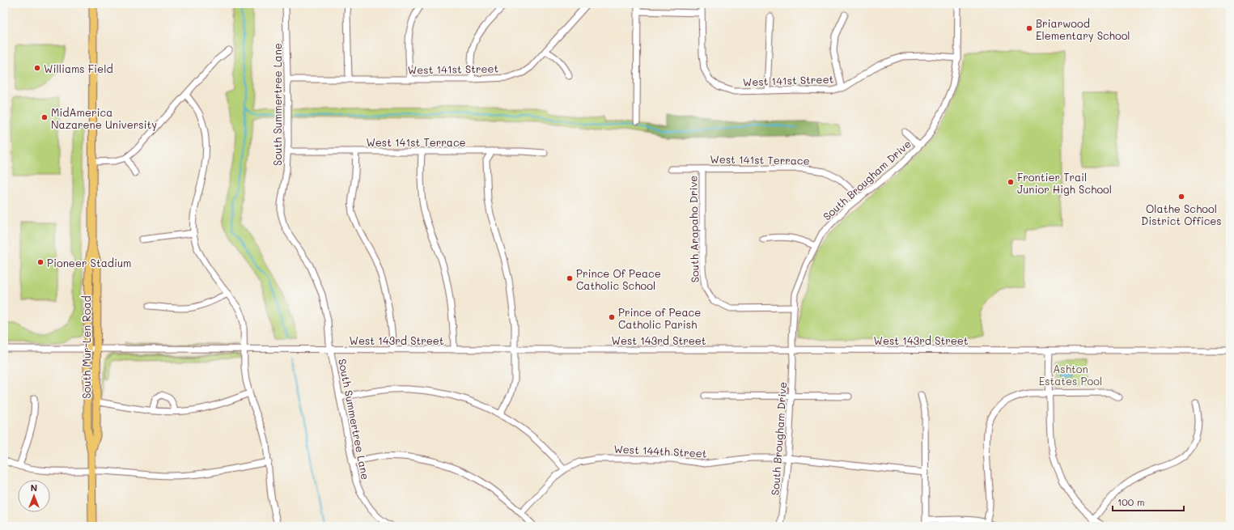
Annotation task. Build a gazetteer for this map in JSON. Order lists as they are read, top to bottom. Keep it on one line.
{"streets":{"main road":["South Mur-Len Road"],"street":["West 141st Street","South Summertree Lane","West 141st Terrace","South Brougham Drive","South Arapaho Drive","West 143rd Street","West 144th Street"]},"crossings":[["West 141st Street","South Summertree Lane"],["West 141st Street","South Brougham Drive"],["South Summertree Lane","West 141st Terrace"],["South Summertree Lane","West 143rd Street"],["West 141st Terrace","South Brougham Drive"],["West 141st Terrace","South Arapaho Drive"],["South Brougham Drive","South Arapaho Drive"],["South Brougham Drive","West 143rd Street"],["South Brougham Drive","West 144th Street"],["West 143rd Street","South Mur-Len Road"]],"parks":["Ashton Estates Pool"],"places":["Briarwood Elementary School","Williams Field","MidAmerica Nazarene University","Frontier Trail Junior High School","Olathe School District Offices","Pioneer Stadium","Prince Of Peace Catholic School","Prince of Peace Catholic Parish"],"scale_bar":"100 m","north":"top"}
